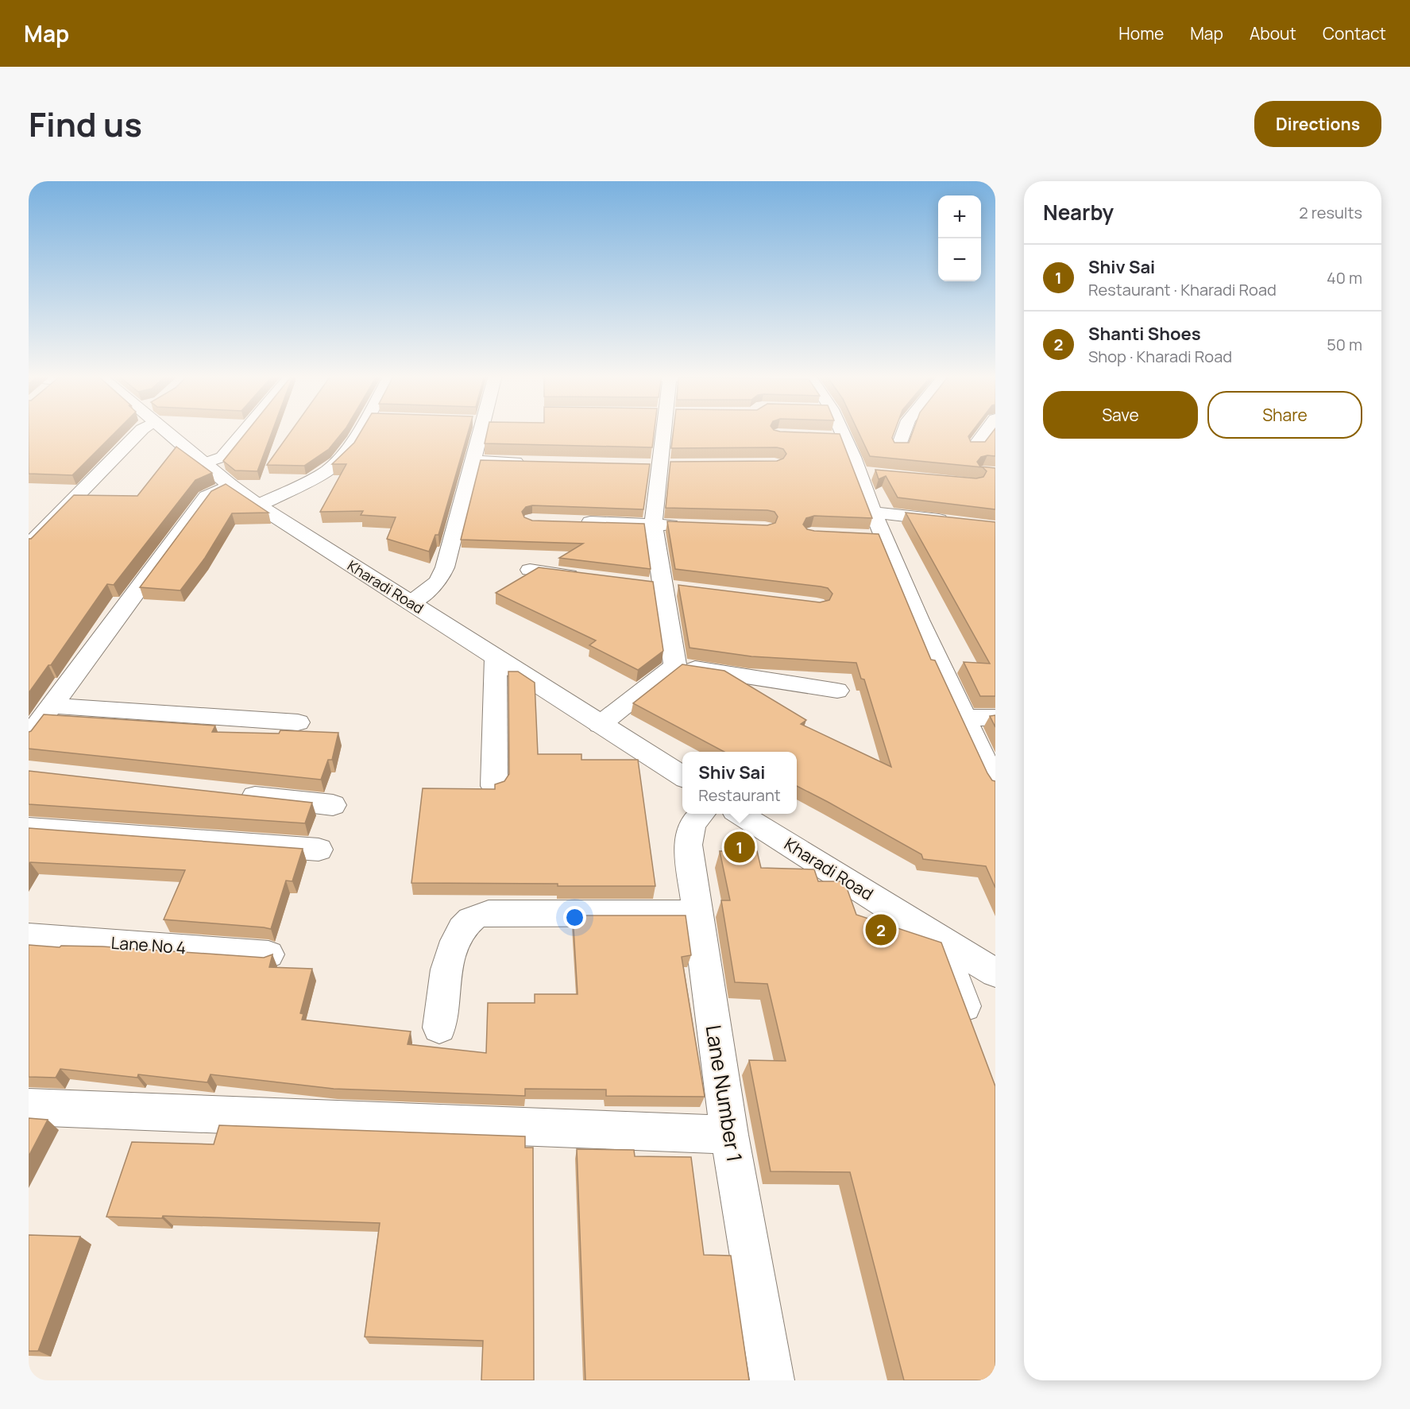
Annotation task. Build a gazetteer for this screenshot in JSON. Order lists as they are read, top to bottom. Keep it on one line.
{"streets":{"street":["Kharadi Road","Lane No 4","Lane Number 1"]},"page":{"header":"Map","nav":["Home","Map","About","Contact"],"title":"Find us","buttons":["Directions",["Save","Share"]],"heading":["Nearby","2 results"],"map_buttons":["+","−"],"list":[{"mark":"1","name":"Shiv Sai","note":"Restaurant · Kharadi Road","value":"40 m"},{"mark":"2","name":"Shanti Shoes","note":"Shop · Kharadi Road","value":"50 m"}],"popup":["Shiv Sai","Restaurant"],"pins":["1","2"]}}
